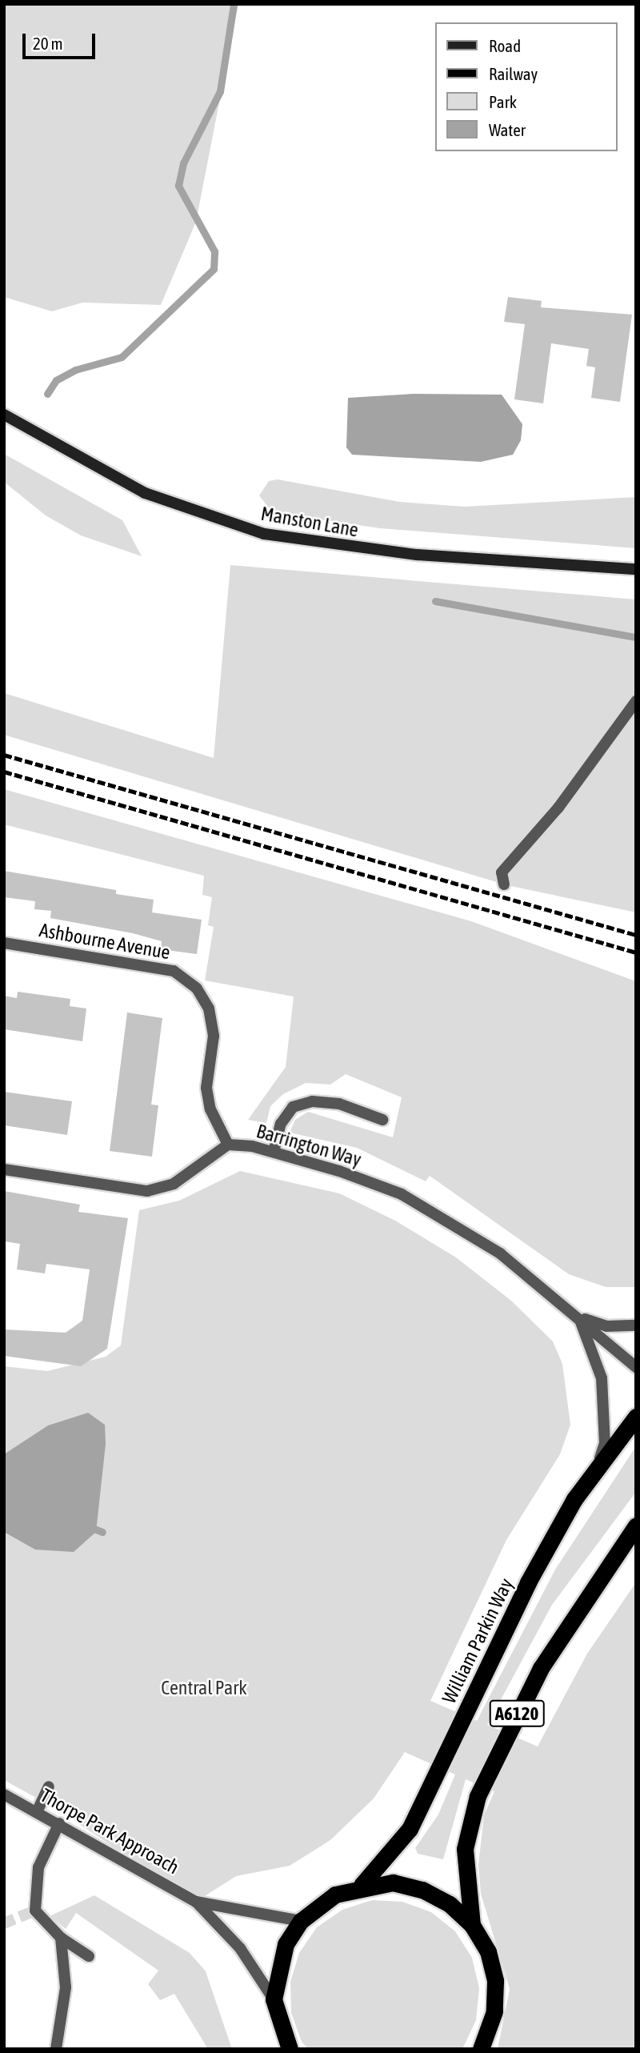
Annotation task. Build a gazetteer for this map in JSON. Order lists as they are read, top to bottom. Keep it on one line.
{"streets":{"highway":["William Parkin Way","A6120"],"street":["Manston Lane","Ashbourne Avenue","Barrington Way","Thorpe Park Approach"]},"crossings":[["Ashbourne Avenue","Barrington Way"]],"parks":["Central Park"],"legend":["Road","Railway","Park","Water"],"scale_bar":"20 m"}
